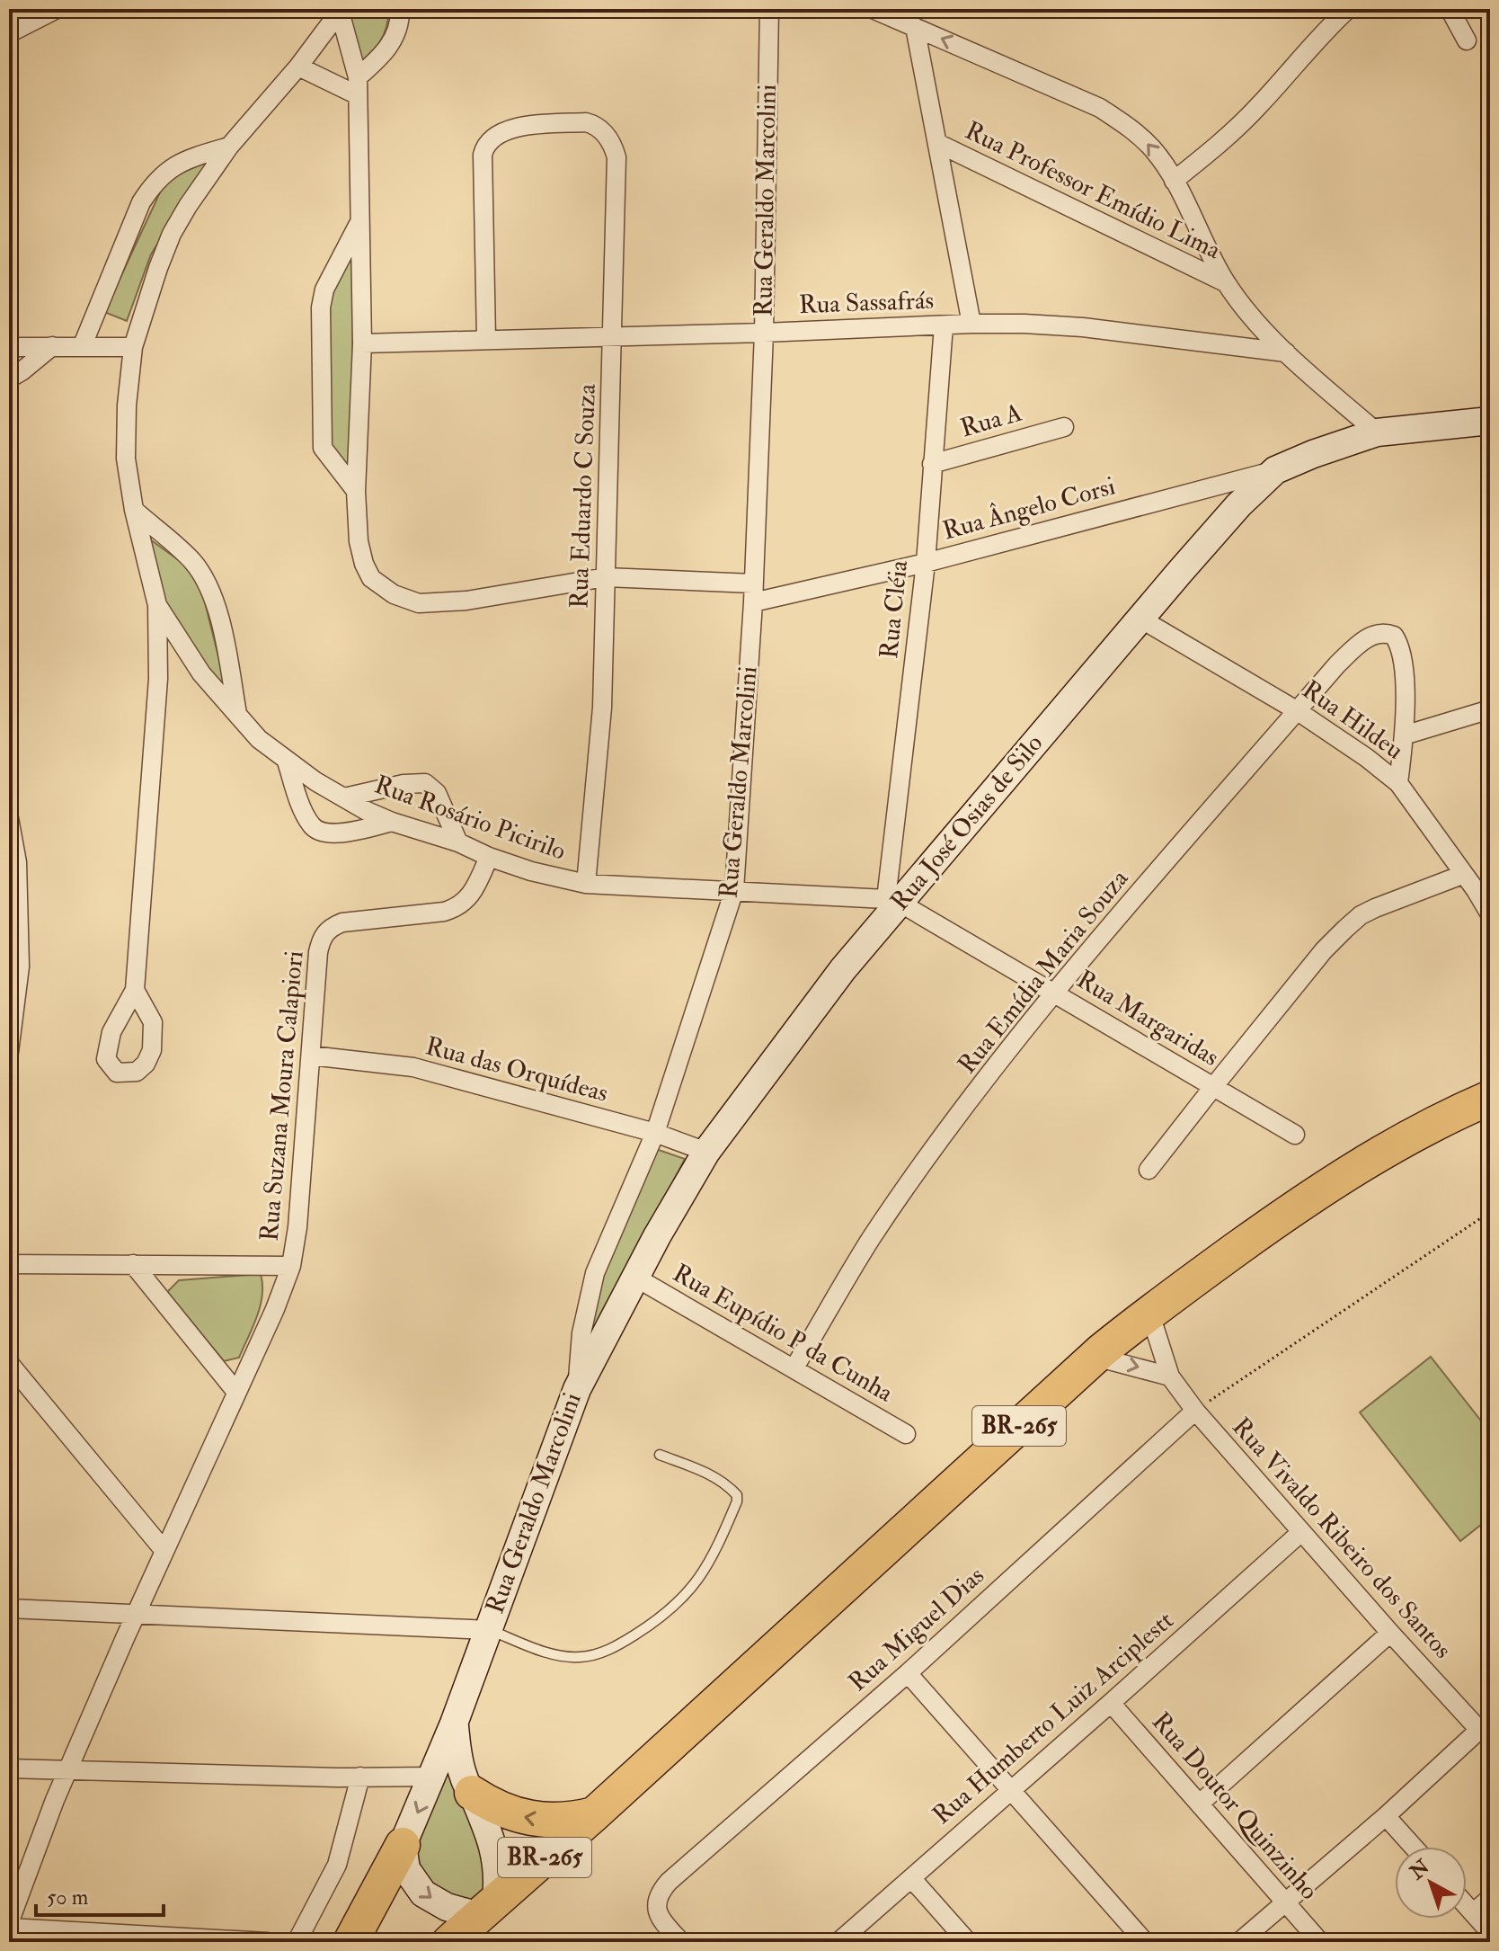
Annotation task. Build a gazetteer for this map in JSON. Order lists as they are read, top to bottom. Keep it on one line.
{"streets":{"highway":["BR-265"],"street":["Rua Professor Emídio Lima","Rua Geraldo Marcolini","Rua Sassafrás","Rua A","Rua Eduardo C Souza","Rua Ângelo Corsi","Rua Cléia","Rua Hildeu","Rua Rosário Picirilo","Rua José Osias de Silo","Rua Emídia Maria Souza","Rua Margaridas","Rua das Orquídeas","Rua Suzana Moura Calapiori","Rua Eupídio P da Cunha","Rua Vivaldo Ribeiro dos Santos","Rua Miguel Dias","Rua Humberto Luiz Arciplestt","Rua Doutor Quinzinho"]},"crossings":[["Rua Geraldo Marcolini","Rua Sassafrás"],["Rua Geraldo Marcolini","Rua Ângelo Corsi"],["Rua Geraldo Marcolini","Rua Rosário Picirilo"],["Rua Geraldo Marcolini","Rua José Osias de Silo"],["Rua Geraldo Marcolini","Rua das Orquídeas"],["Rua Geraldo Marcolini","BR-265"],["Rua Sassafrás","Rua Eduardo C Souza"],["Rua Sassafrás","Rua Cléia"],["Rua A","Rua Cléia"],["Rua Eduardo C Souza","Rua Rosário Picirilo"],["Rua Ângelo Corsi","Rua Cléia"],["Rua Ângelo Corsi","Rua José Osias de Silo"],["Rua Cléia","Rua Rosário Picirilo"],["Rua Cléia","Rua José Osias de Silo"],["Rua Cléia","Rua Margaridas"],["Rua Hildeu","Rua José Osias de Silo"],["Rua Hildeu","Rua Emídia Maria Souza"],["Rua Rosário Picirilo","Rua José Osias de Silo"],["Rua Rosário Picirilo","Rua Margaridas"],["Rua Rosário Picirilo","Rua Suzana Moura Calapiori"],["Rua José Osias de Silo","Rua Margaridas"],["Rua José Osias de Silo","Rua das Orquídeas"],["Rua José Osias de Silo","Rua Eupídio P da Cunha"],["Rua Emídia Maria Souza","Rua Margaridas"],["Rua Emídia Maria Souza","Rua Eupídio P da Cunha"],["Rua das Orquídeas","Rua Suzana Moura Calapiori"],["BR-265","Rua Vivaldo Ribeiro dos Santos"],["Rua Vivaldo Ribeiro dos Santos","Rua Miguel Dias"],["Rua Vivaldo Ribeiro dos Santos","Rua Humberto Luiz Arciplestt"],["Rua Humberto Luiz Arciplestt","Rua Doutor Quinzinho"]],"scale_bar":"50 m","north":"top left"}
